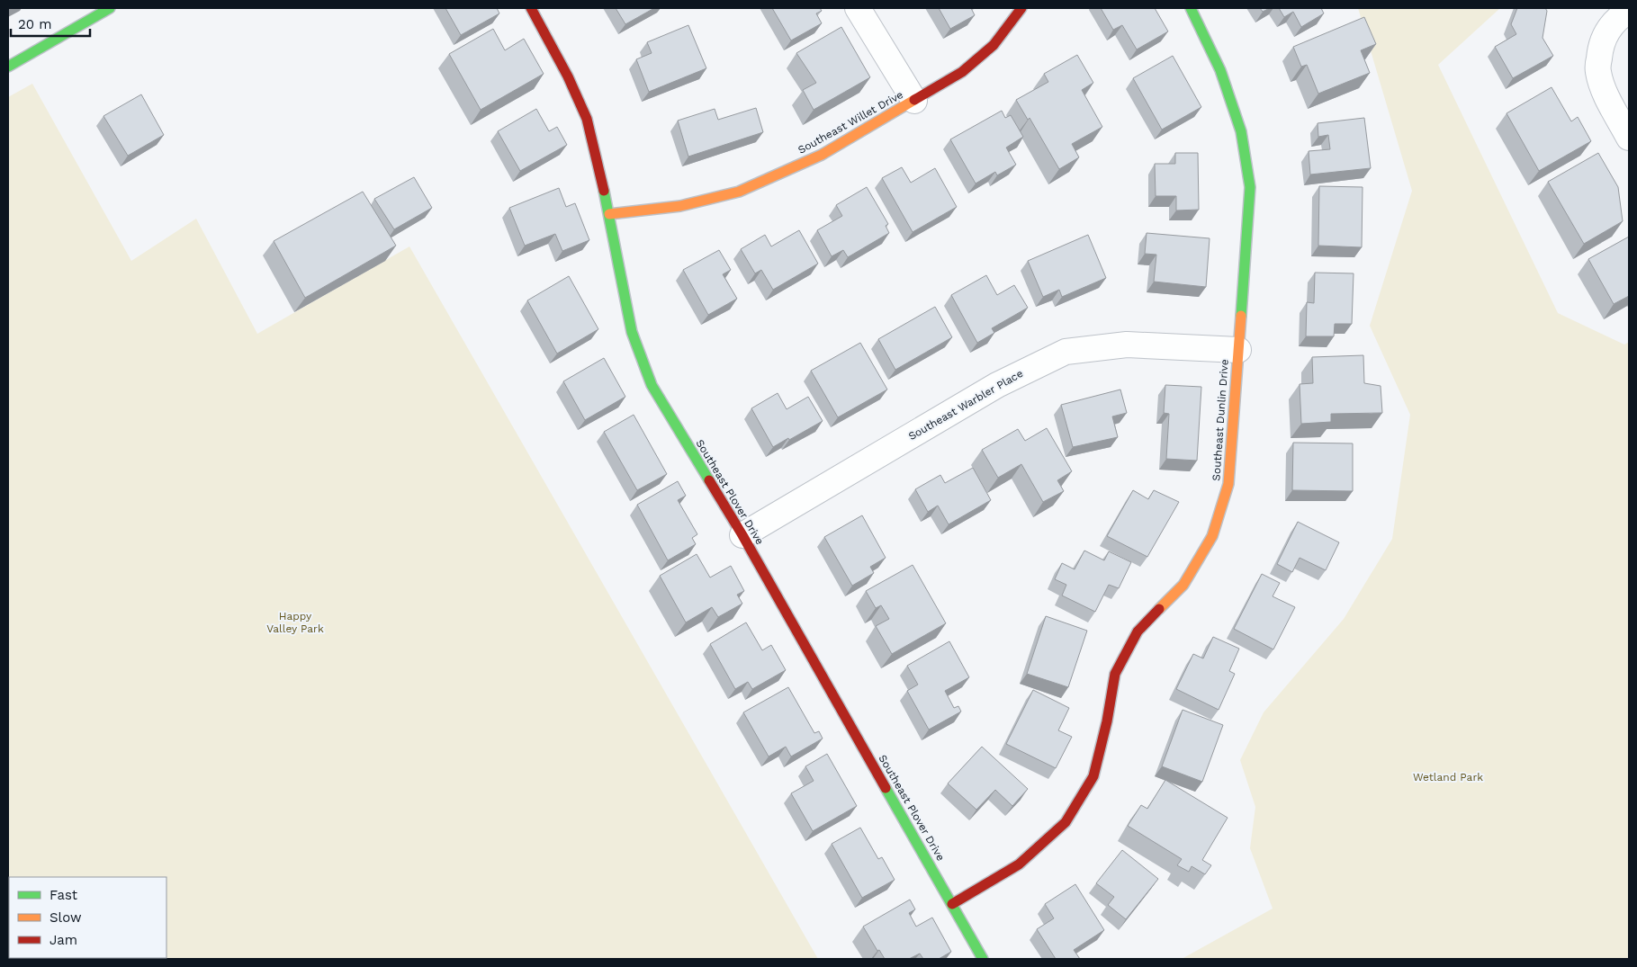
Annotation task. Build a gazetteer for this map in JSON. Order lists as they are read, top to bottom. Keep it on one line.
{"streets":{"street":["Southeast Willet Drive","Southeast Warbler Place","Southeast Dunlin Drive","Southeast Plover Drive"]},"crossings":[["Southeast Willet Drive","Southeast Plover Drive"],["Southeast Warbler Place","Southeast Dunlin Drive"],["Southeast Warbler Place","Southeast Plover Drive"],["Southeast Dunlin Drive","Southeast Plover Drive"]],"parks":["Happy Valley Park","Wetland Park"],"legend":["Fast","Slow","Jam"],"scale_bar":"20 m"}
